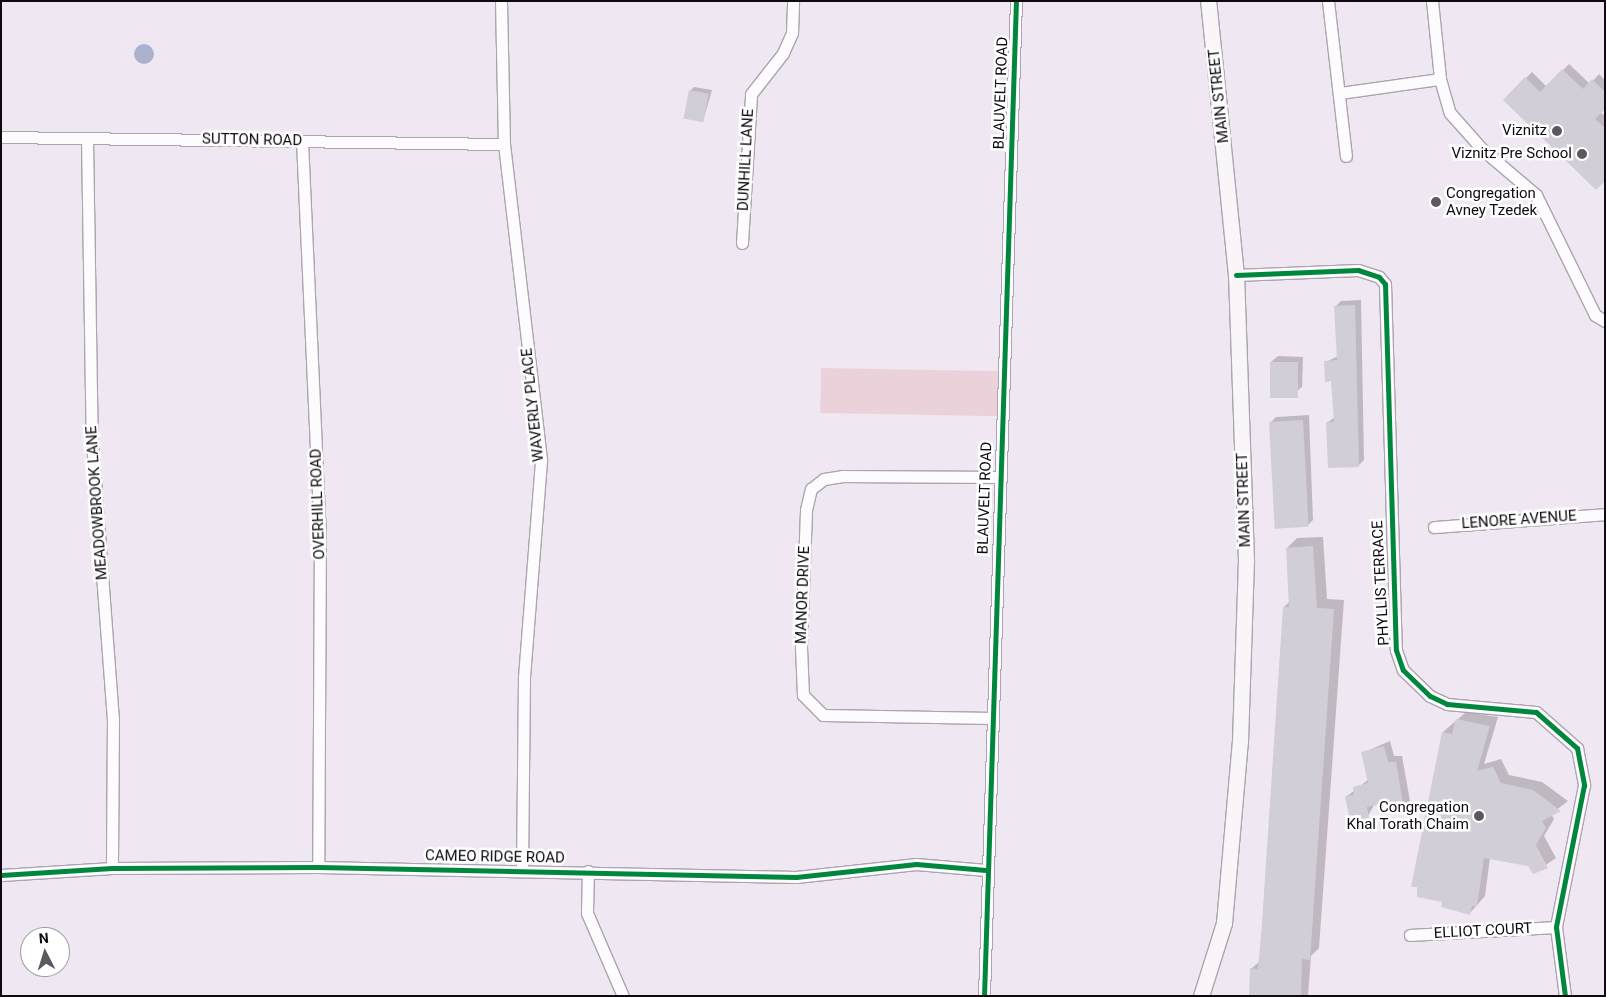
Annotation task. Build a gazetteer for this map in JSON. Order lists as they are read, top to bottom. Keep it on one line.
{"streets":{"main road":["MAIN STREET"],"street":["BLAUVELT ROAD","SUTTON ROAD","DUNHILL LANE","WAVERLY PLACE","MEADOWBROOK LANE","OVERHILL ROAD","LENORE AVENUE","PHYLLIS TERRACE","MANOR DRIVE","CAMEO RIDGE ROAD","ELLIOT COURT"]},"crossings":[["BLAUVELT ROAD","MANOR DRIVE"],["BLAUVELT ROAD","CAMEO RIDGE ROAD"],["MAIN STREET","PHYLLIS TERRACE"],["SUTTON ROAD","WAVERLY PLACE"],["SUTTON ROAD","MEADOWBROOK LANE"],["SUTTON ROAD","OVERHILL ROAD"],["WAVERLY PLACE","CAMEO RIDGE ROAD"],["MEADOWBROOK LANE","CAMEO RIDGE ROAD"],["OVERHILL ROAD","CAMEO RIDGE ROAD"],["PHYLLIS TERRACE","ELLIOT COURT"]],"places":["Viznitz","Viznitz Pre School","Congregation Avney Tzedek","Congregation Khal Torath Chaim"],"north":"top"}
